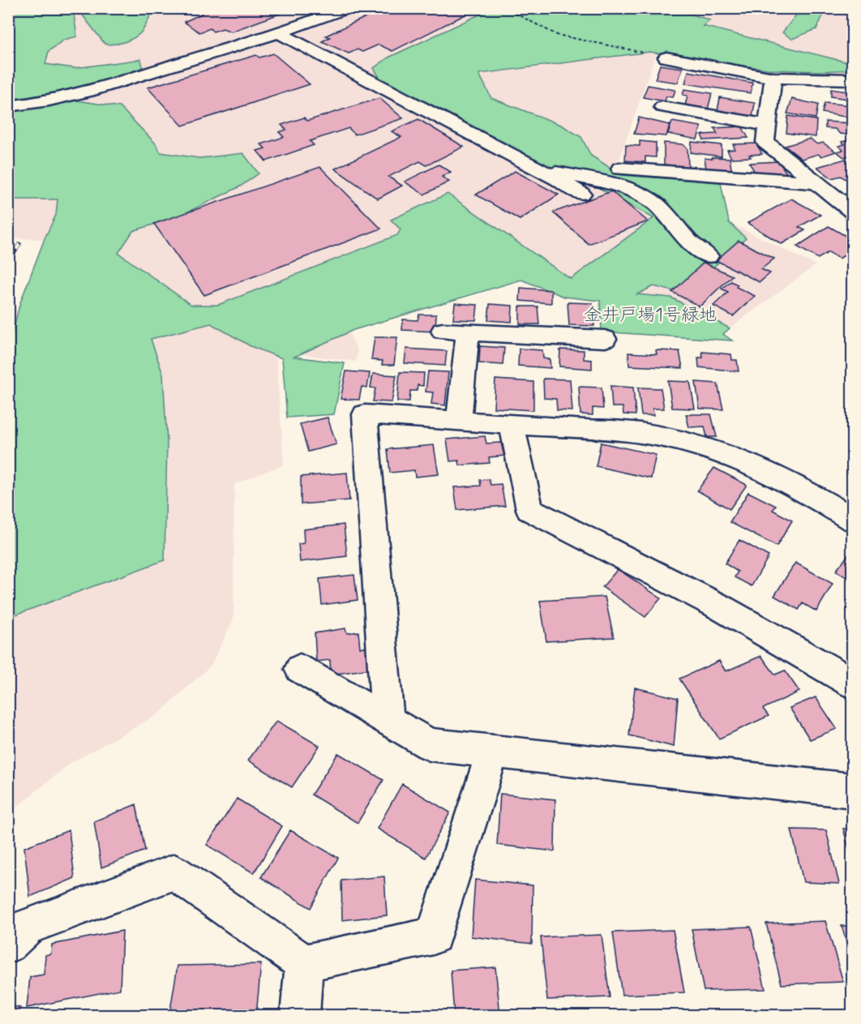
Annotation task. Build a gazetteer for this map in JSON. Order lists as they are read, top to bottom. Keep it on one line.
{"parks":["金井戸場1号緑地"]}
